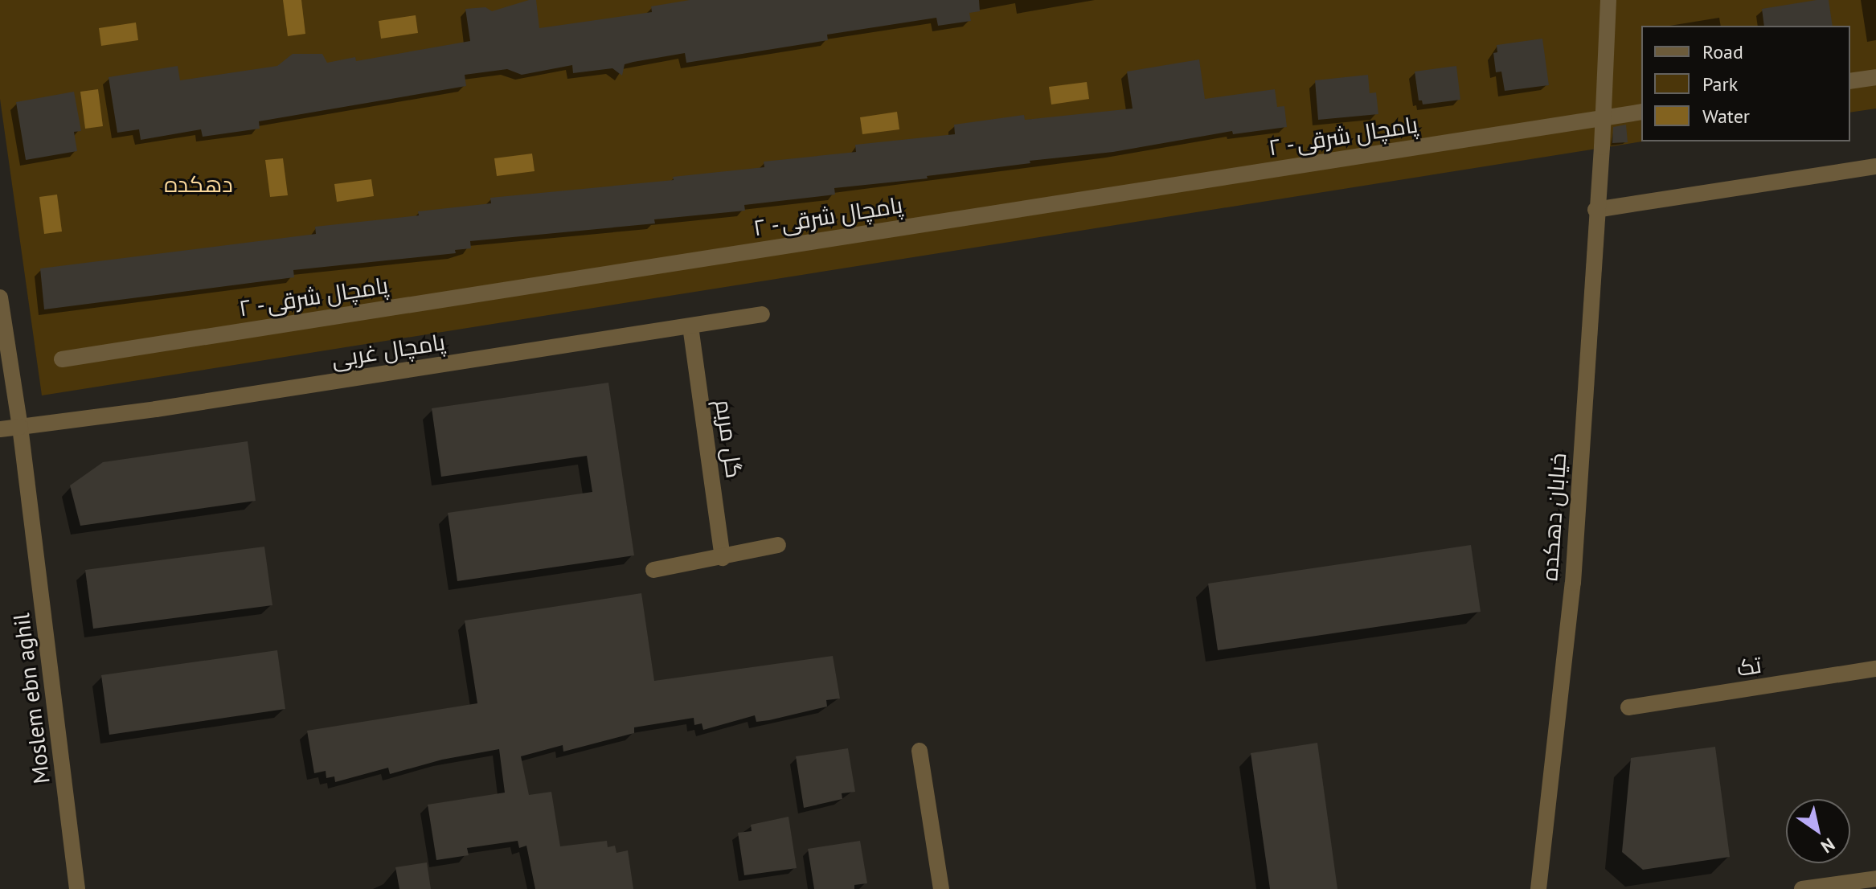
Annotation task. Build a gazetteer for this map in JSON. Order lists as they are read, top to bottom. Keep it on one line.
{"streets":{"street":["پامچال شرقی - ۲","پامچال غربی","گل مریم","خیابان دهکده","تک","Moslem ebn aghil"]},"crossings":[["پامچال شرقی - ۲","خیابان دهکده"],["پامچال غربی","گل مریم"],["پامچال غربی","Moslem ebn aghil"]],"parks":["دهکده"],"legend":["Road","Park","Water"],"north":"bottom right"}
